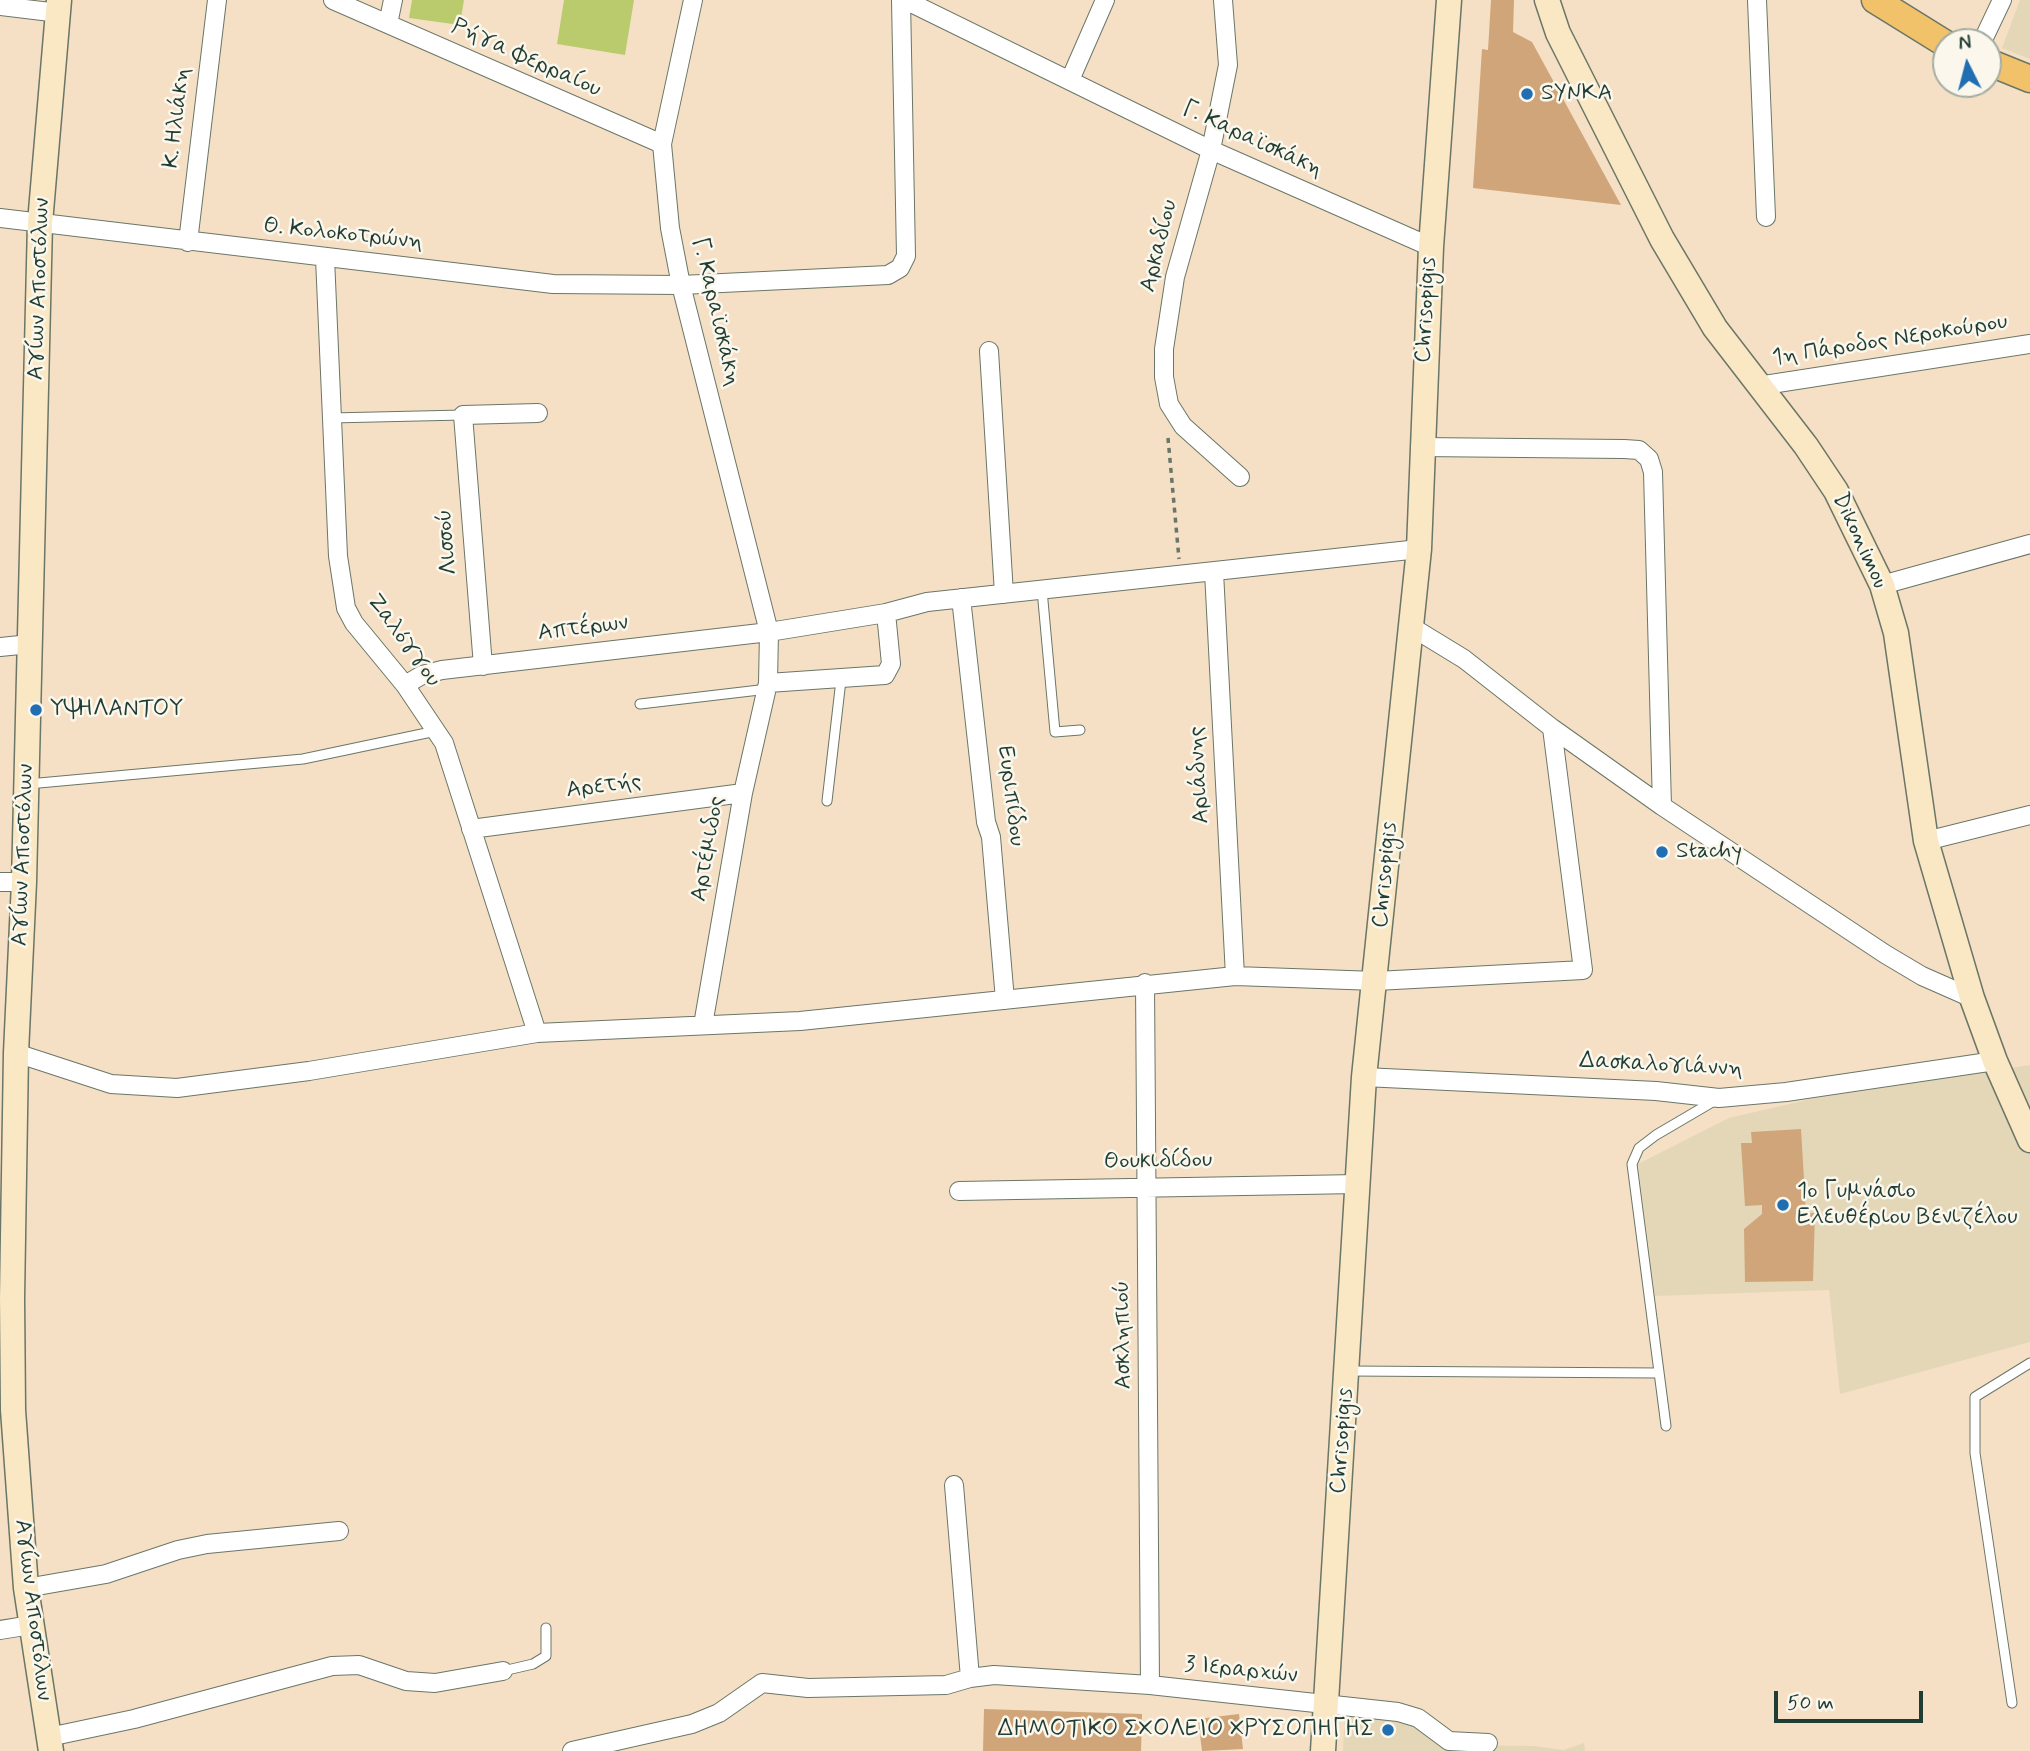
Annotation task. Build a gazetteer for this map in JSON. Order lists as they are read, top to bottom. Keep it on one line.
{"streets":{"street":["Ρήγα Φερραίου","Κ. Ηλιάκη","Γ. Καραϊσκάκη","Θ. Κολοκοτρώνη","Αρκαδίου","Αγίων Αποστόλων","Chrisopigis","1η Πάροδος Νεροκούρου","Dikonimou","Λισσού","Απτέρων","Ζαλόγγου","Αριάδνης","Αρετής","Ευριπίδου","Αρτέμιδος","Δασκαλογιάννη","Θουκιδίδου","Ασκληπιού","3 Ιεραρχών"]},"crossings":[["Ρήγα Φερραίου","Γ. Καραϊσκάκη"],["Κ. Ηλιάκη","Θ. Κολοκοτρώνη"],["Γ. Καραϊσκάκη","Θ. Κολοκοτρώνη"],["Γ. Καραϊσκάκη","Αρκαδίου"],["Γ. Καραϊσκάκη","Chrisopigis"],["Γ. Καραϊσκάκη","Απτέρων"],["Γ. Καραϊσκάκη","Αρτέμιδος"],["Θ. Κολοκοτρώνη","Αγίων Αποστόλων"],["Θ. Κολοκοτρώνη","Ζαλόγγου"],["Chrisopigis","Δασκαλογιάννη"],["Chrisopigis","Θουκιδίδου"],["Chrisopigis","3 Ιεραρχών"],["1η Πάροδος Νεροκούρου","Dikonimou"],["Dikonimou","Δασκαλογιάννη"],["Λισσού","Απτέρων"],["Απτέρων","Ζαλόγγου"],["Ζαλόγγου","Αρετής"],["Αρετής","Αρτέμιδος"],["Θουκιδίδου","Ασκληπιού"],["Ασκληπιού","3 Ιεραρχών"]],"places":["SYNKA","ΥΨΗΛΑΝΤΟΥ","Stachy","1ο Γυμνάσιο Ελευθέριου Βενιζέλου","ΔΗΜΟΤΙΚΟ ΣΧΟΛΕΙΟ ΧΡΥΣΟΠΗΓΗΣ"],"scale_bar":"50 m","north":"top"}
